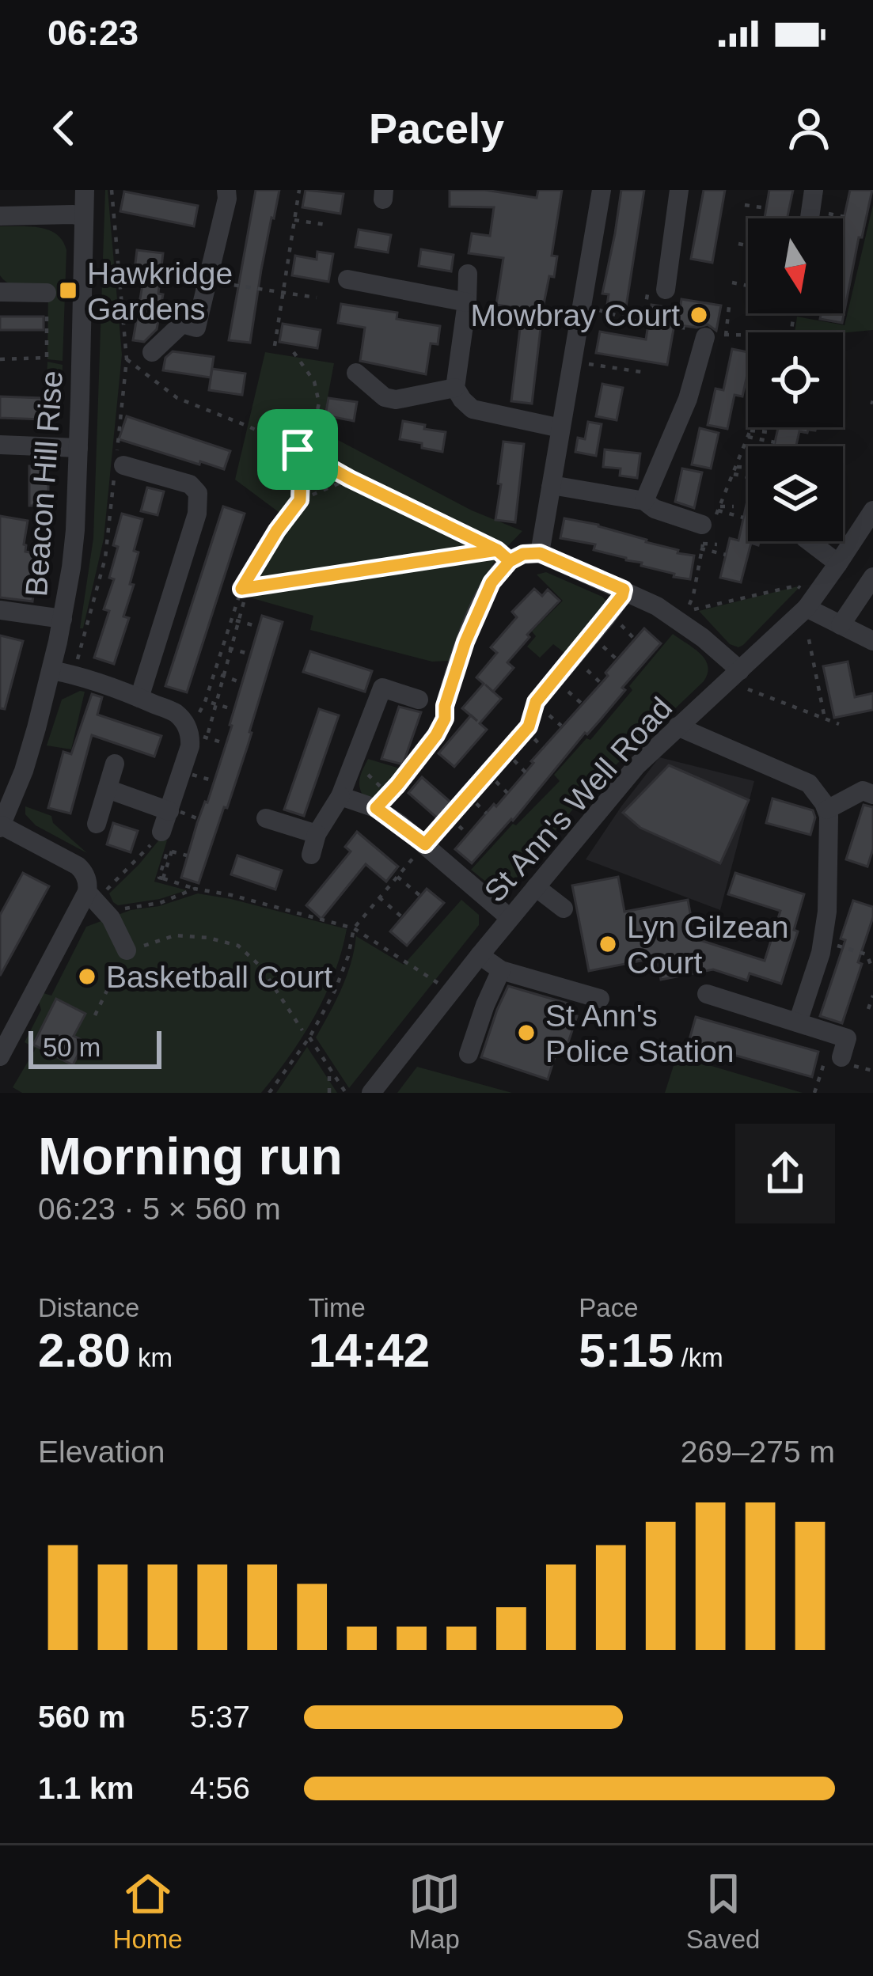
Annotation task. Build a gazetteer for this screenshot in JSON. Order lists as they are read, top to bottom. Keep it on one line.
{"streets":{"street":["Beacon Hill Rise","St Ann's Well Road"]},"places":{"transit":["Hawkridge Gardens"],"other":["Mowbray Court","Lyn Gilzean Court","Basketball Court","St Ann's Police Station"]},"scale_bar":"50 m","north":"bottom","page":{"status":"06:23","header":"Pacely","scale":"50 m","heading":["Morning run","06:23 · 5 × 560 m"],"stats":[["Distance","2.80 km"],["Time","14:42"],["Pace","5:15 /km"]],"chart":["Elevation","269–275 m"],"list":[{"name":"560 m","note":"5:37"},{"name":"1.1 km","note":"4:56"}],"tabs":["Home","Map","Saved"]}}
